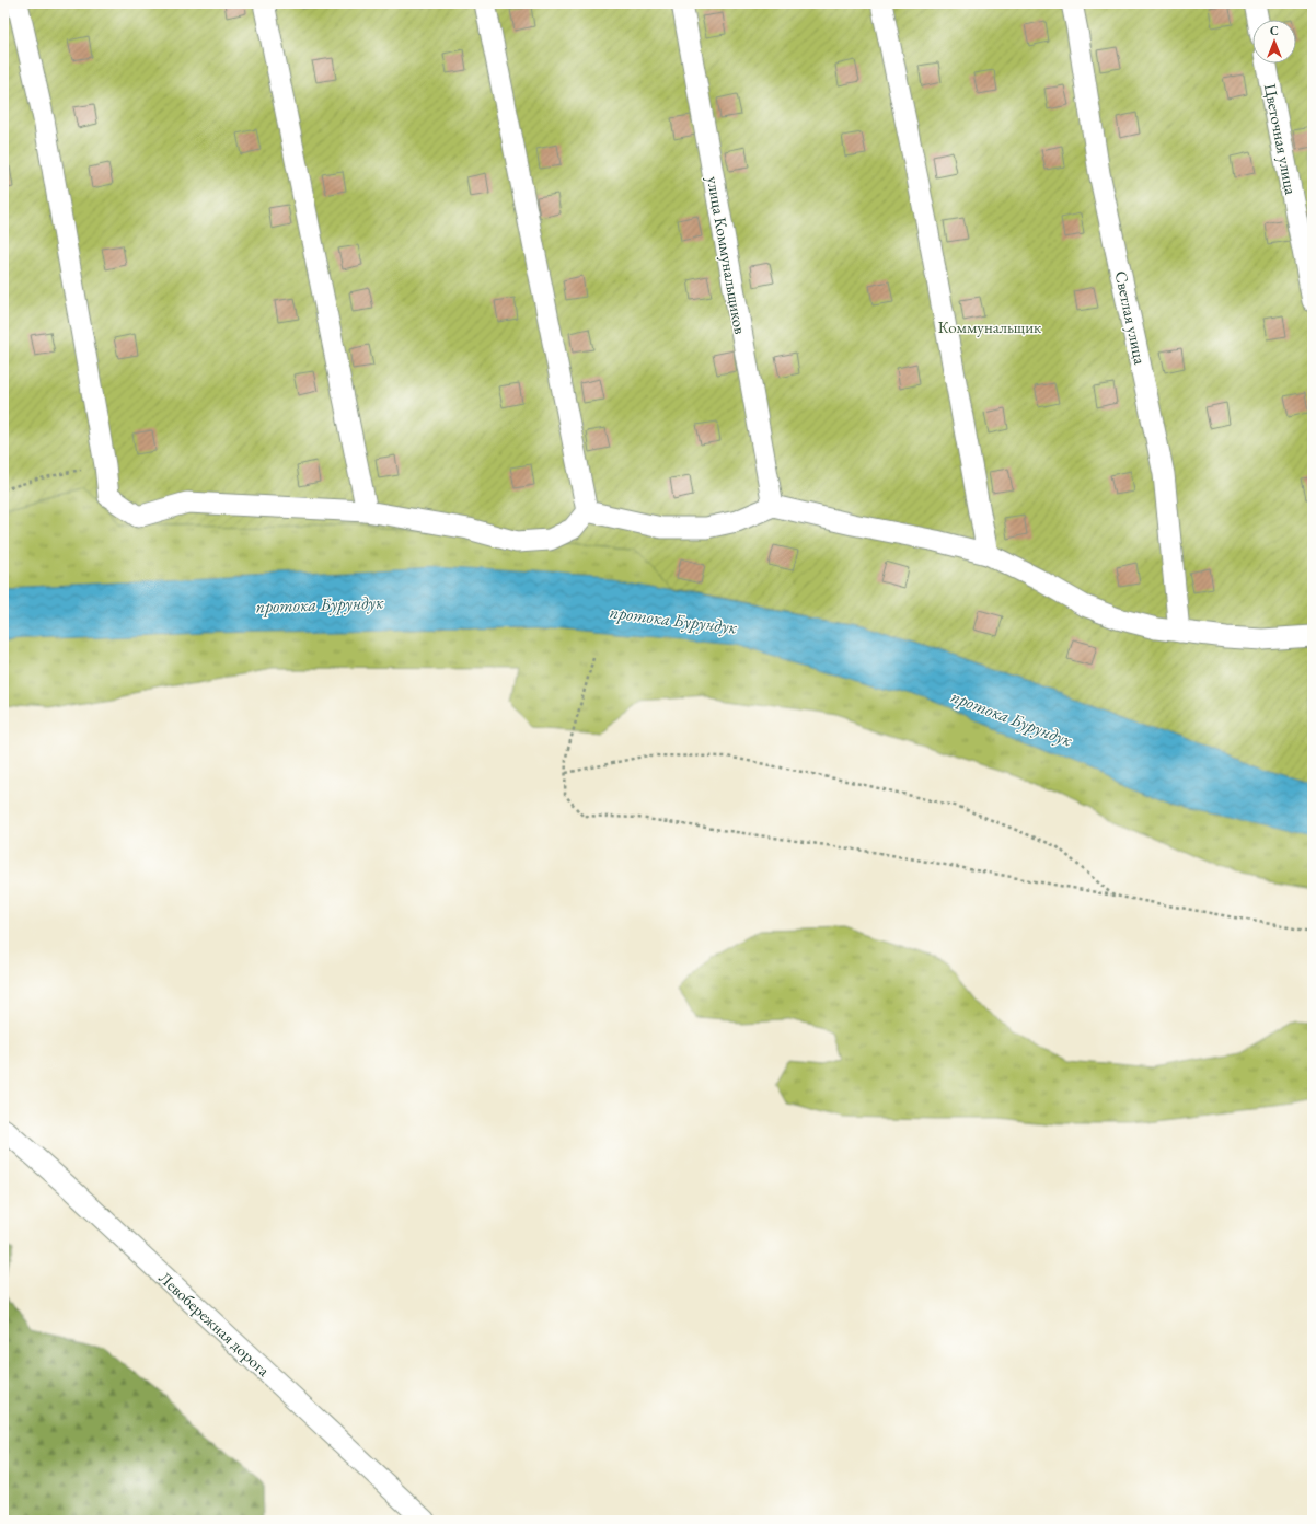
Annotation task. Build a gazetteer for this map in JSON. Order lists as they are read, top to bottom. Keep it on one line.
{"streets":{"street":["Цветочная улица","улица Коммунальщиков","Светлая улица","Левобережная дорога"]},"water":["протока Бурундук"],"parks":["Коммунальщик"],"north":"top"}
